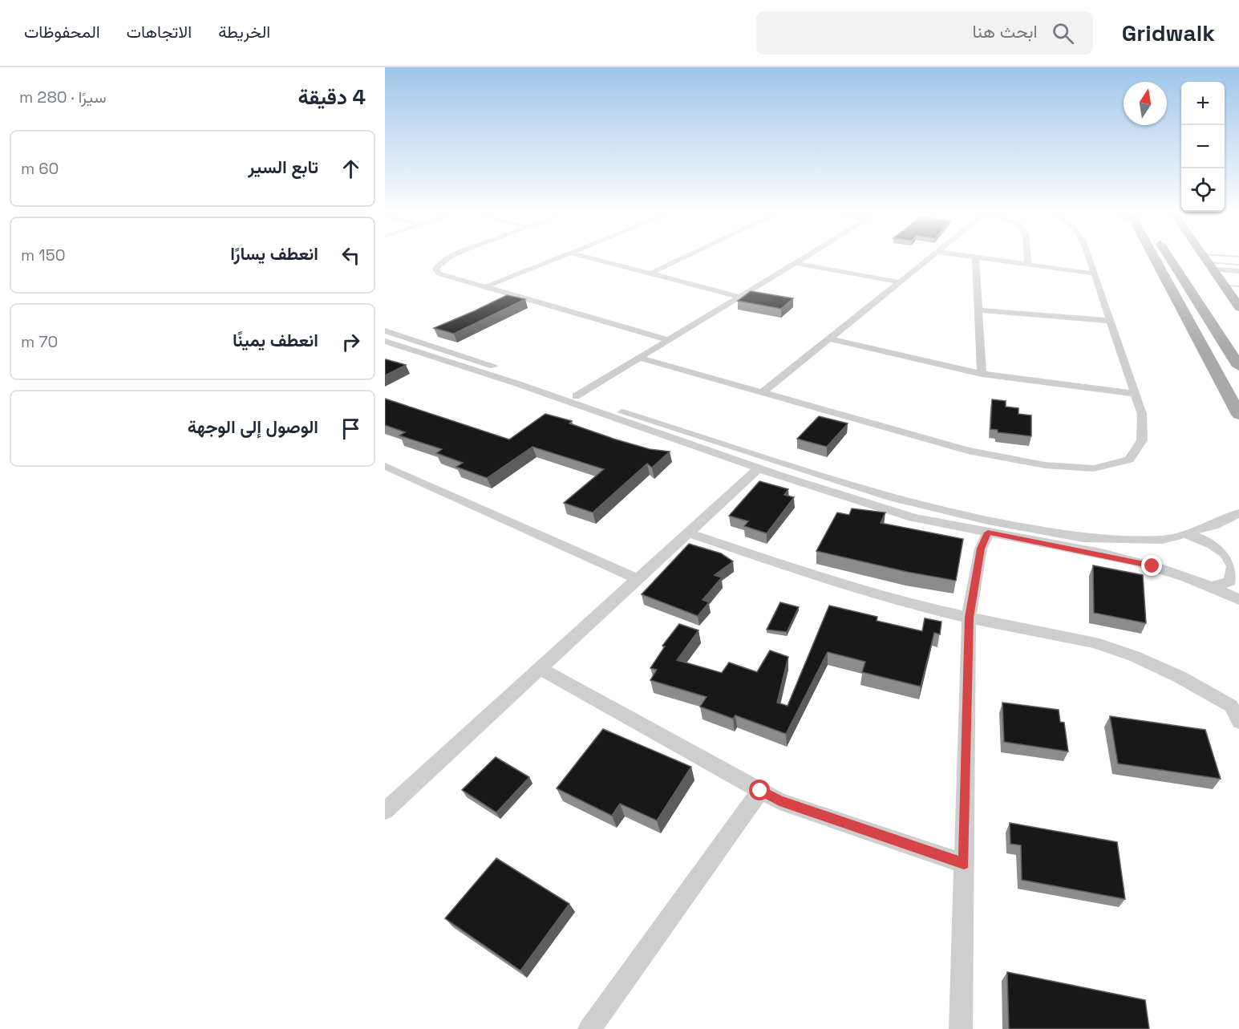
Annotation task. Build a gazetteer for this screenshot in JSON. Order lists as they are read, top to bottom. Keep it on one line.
{"north":"top","page":{"header":"Gridwalk","search":"ابحث هنا","nav":["الخريطة","الاتجاهات","المحفوظات"],"heading":["4 دقيقة","سيرًا · 280 m"],"map_buttons":["+","−"],"list":[["تابع السير","60 m"],["انعطف يسارًا","150 m"],["انعطف يمينًا","70 m"],"الوصول إلى الوجهة"]}}
